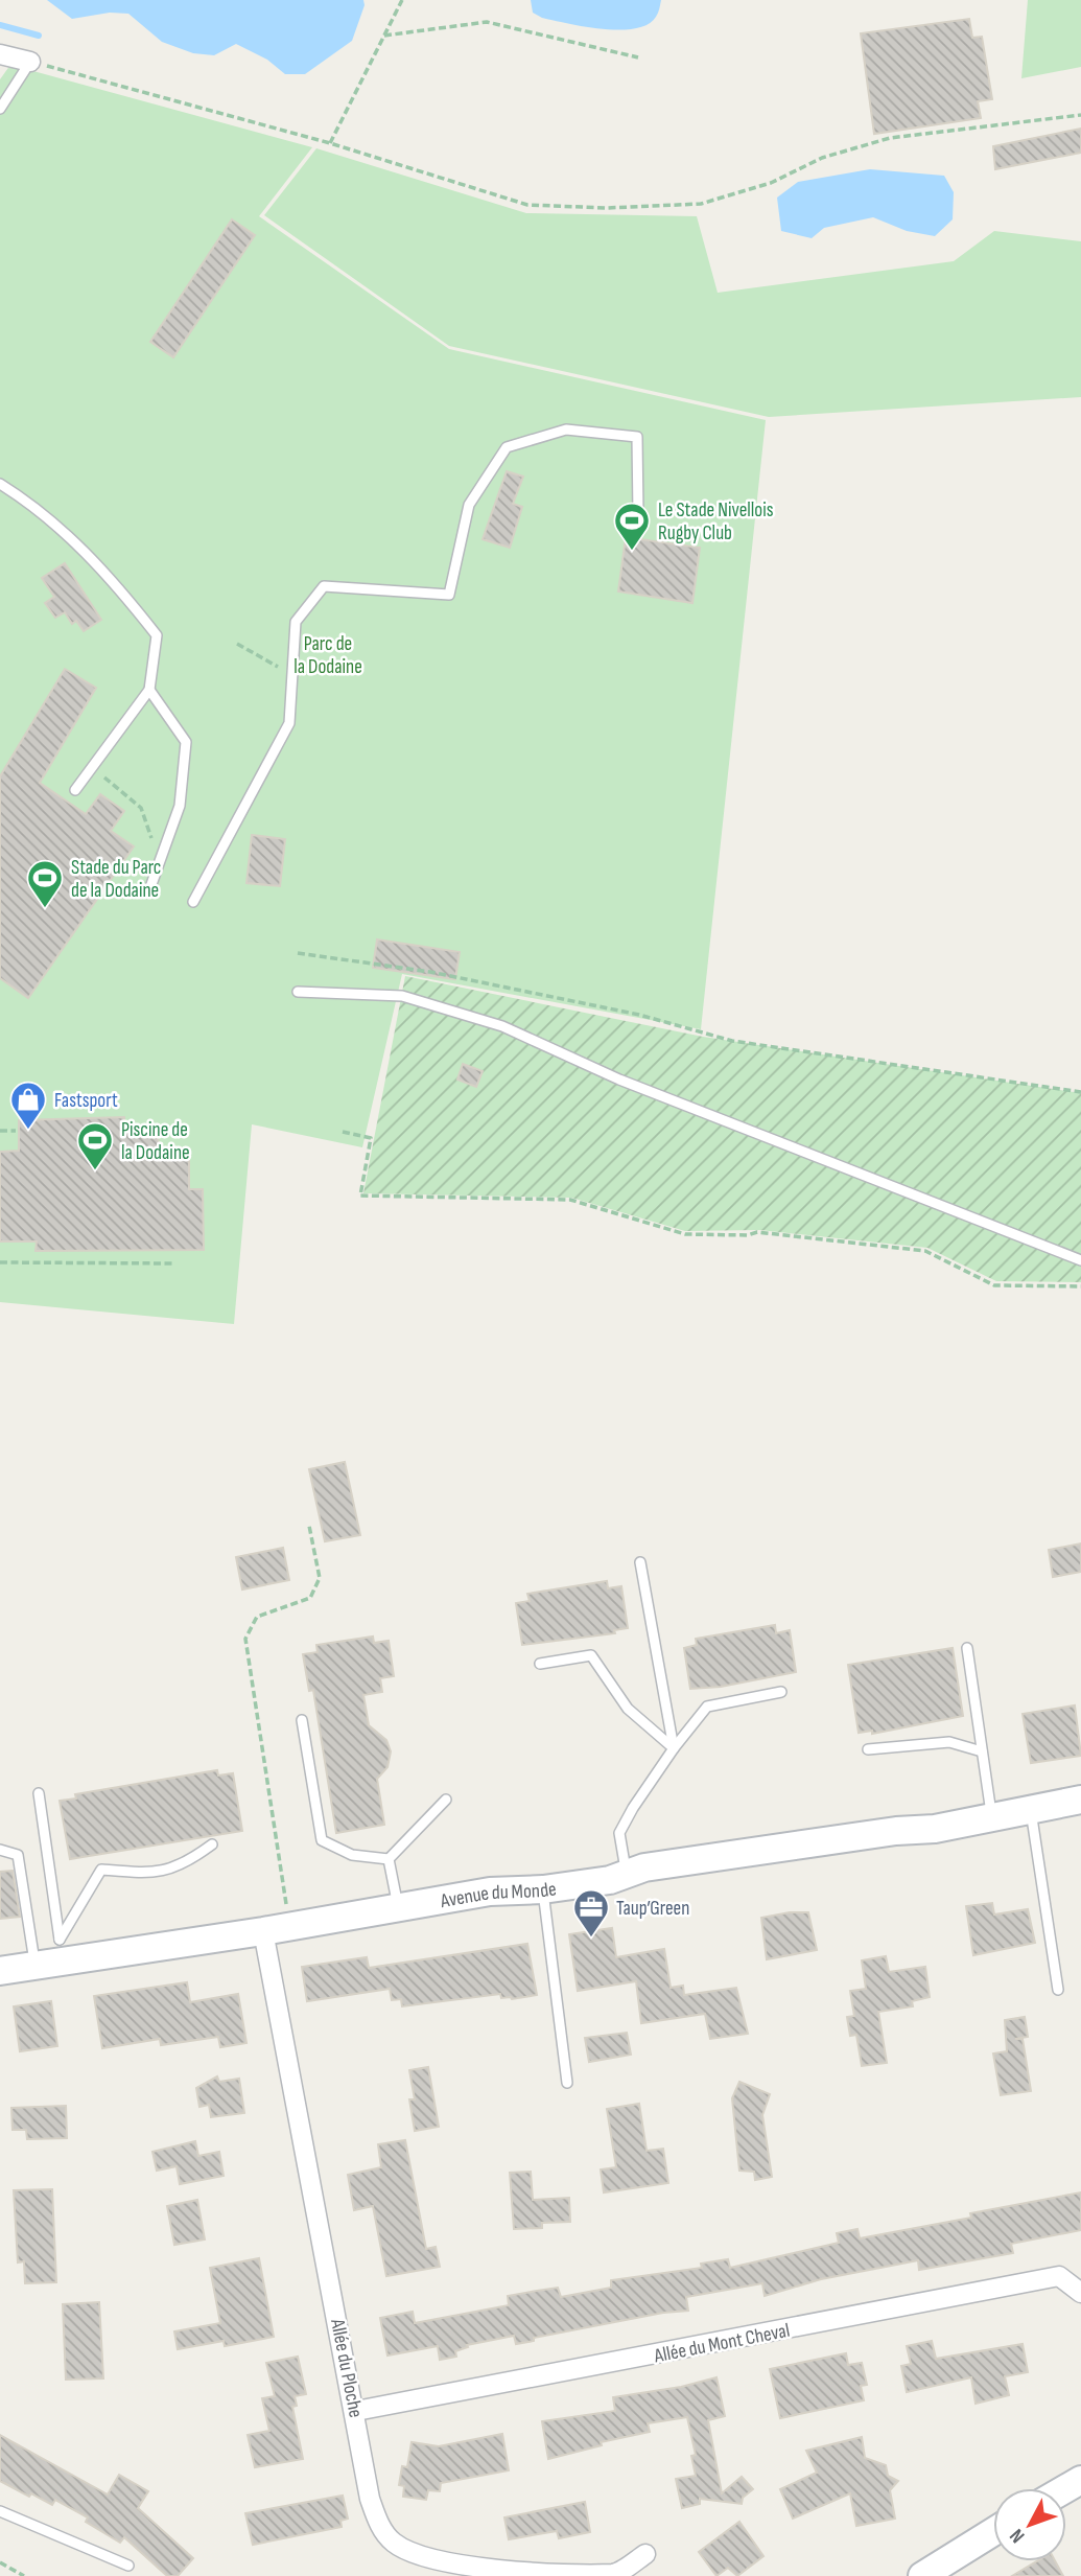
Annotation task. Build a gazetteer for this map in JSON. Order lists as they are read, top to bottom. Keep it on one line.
{"streets":{"street":["Avenue du Monde","Allée du Mont Cheval","Allée du Ploche"]},"crossings":[["Avenue du Monde","Allée du Ploche"],["Allée du Mont Cheval","Allée du Ploche"]],"parks":["Parc de la Dodaine"],"places":{"sports":["Le Stade Nivellois Rugby Club","Stade du Parc de la Dodaine","Piscine de la Dodaine"],"shop":["Fastsport"],"office":["Taup’Green"]},"north":"bottom left"}
